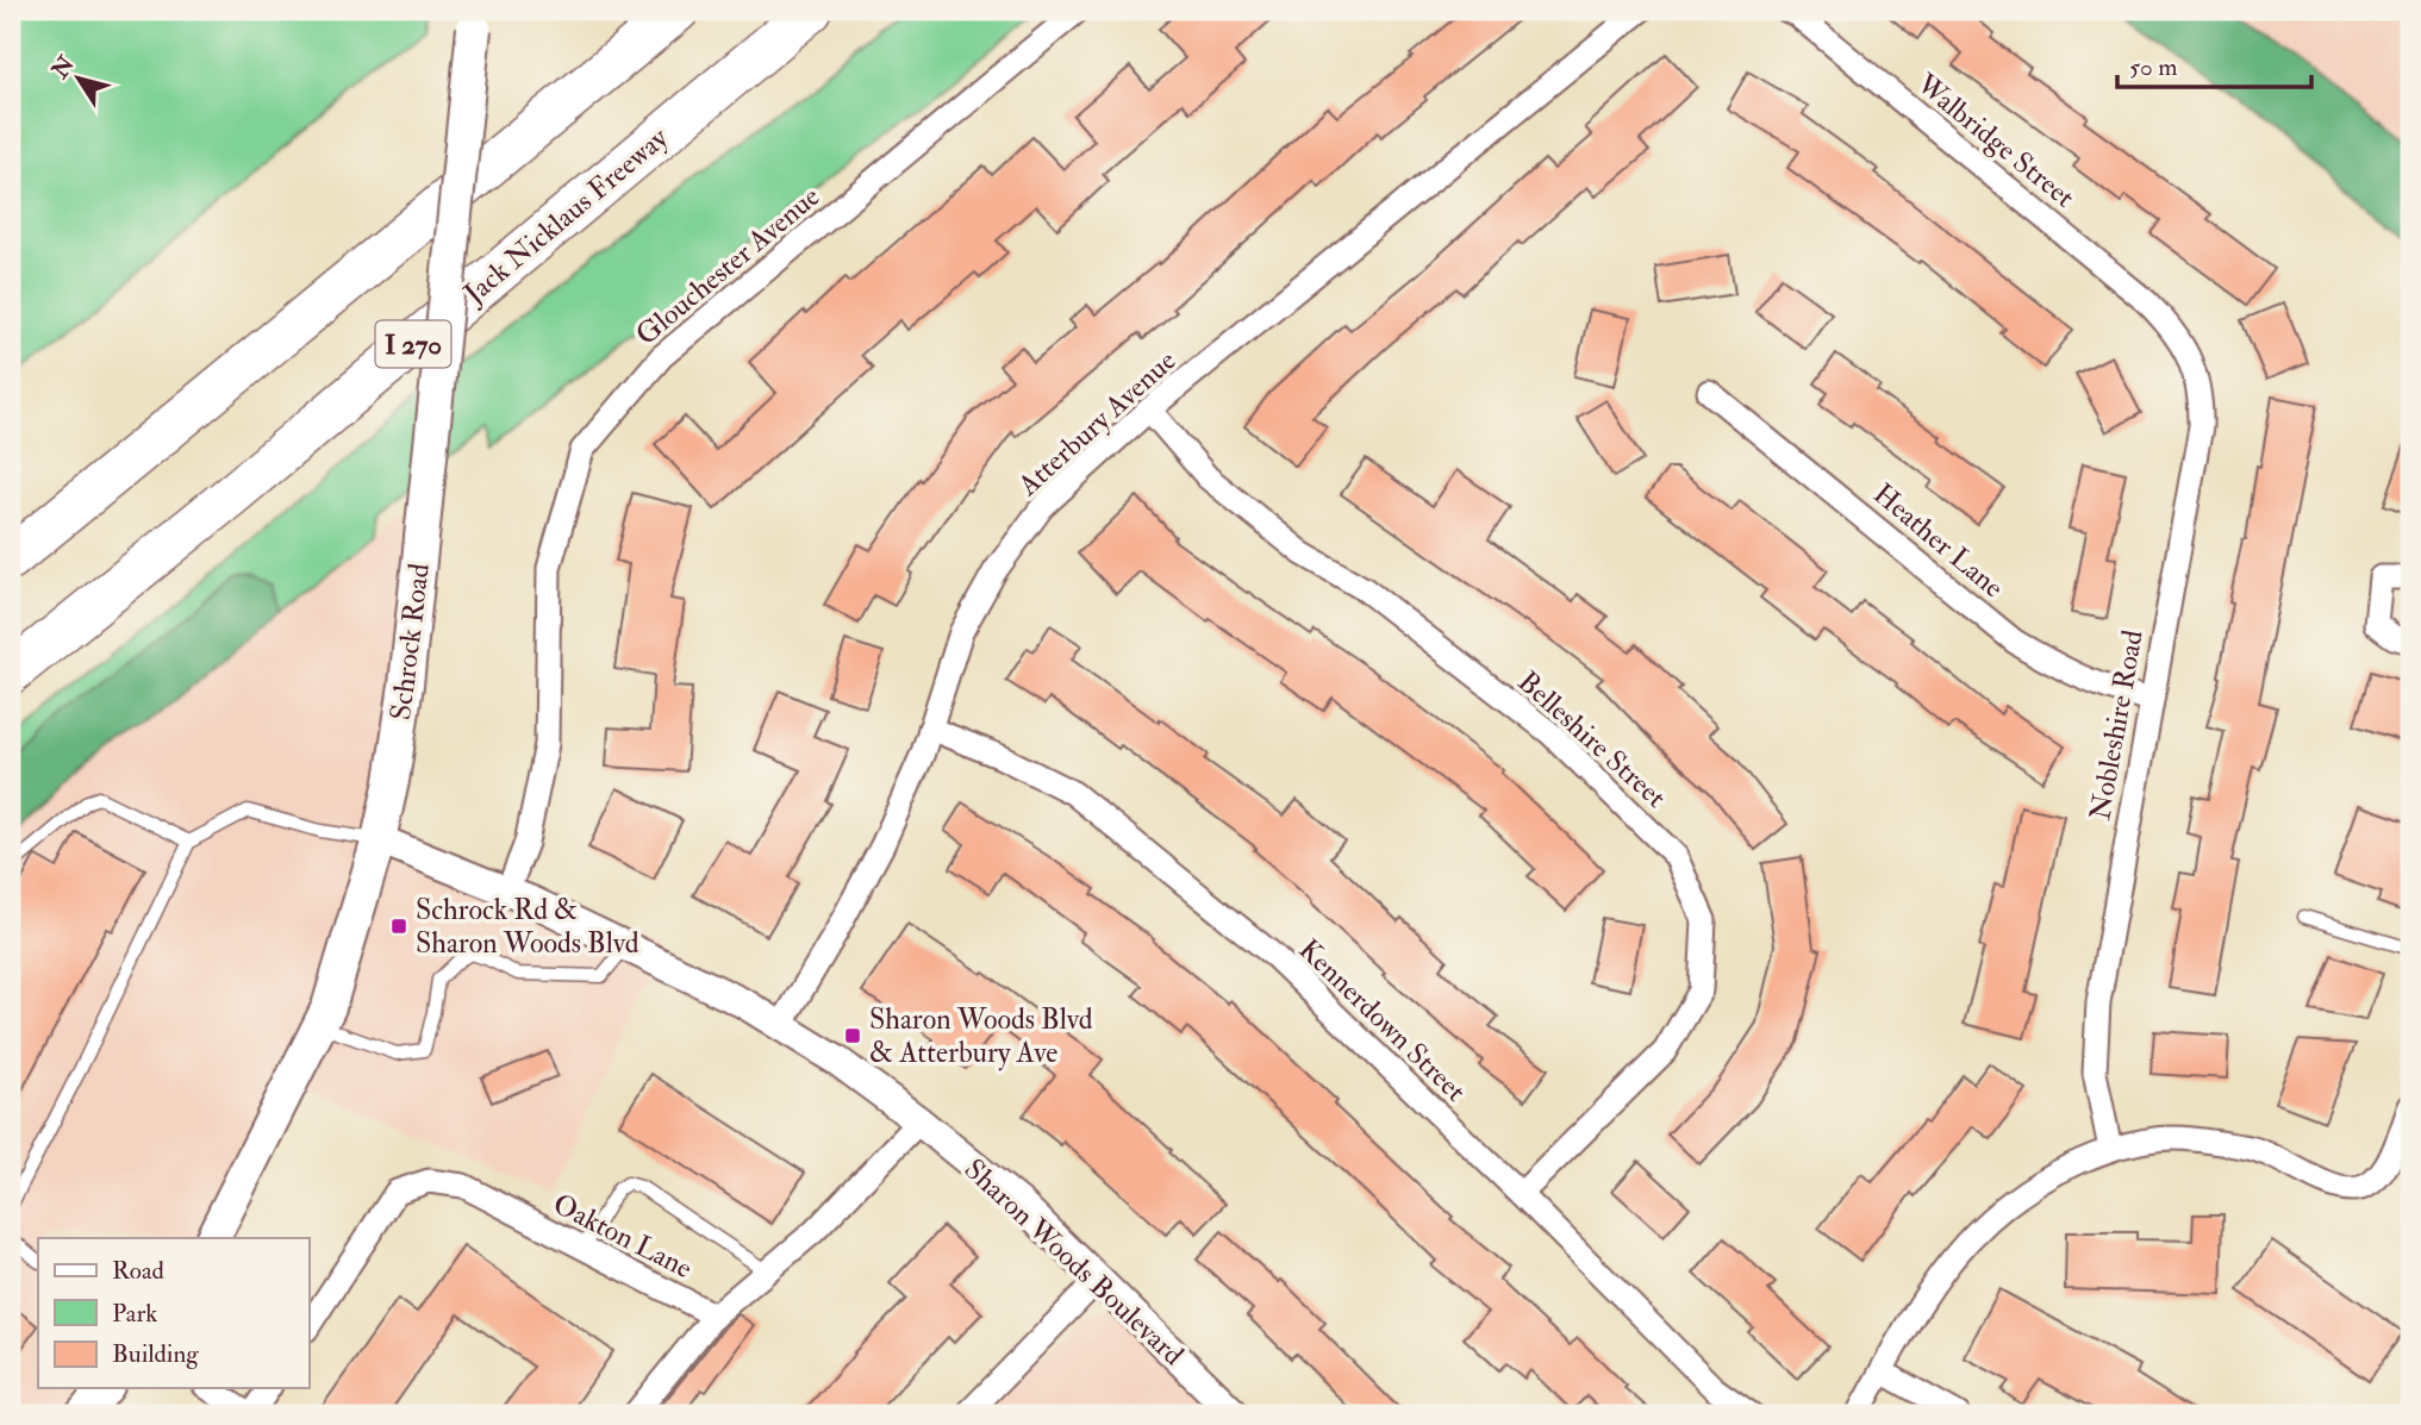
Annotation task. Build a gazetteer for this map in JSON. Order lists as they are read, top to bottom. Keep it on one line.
{"streets":{"highway":["Jack Nicklaus Freeway","I 270"],"main road":["Schrock Road"],"street":["Walbridge Street","Glouchester Avenue","Atterbury Avenue","Heather Lane","Nobleshire Road","Belleshire Street","Kennerdown Street","Oakton Lane","Sharon Woods Boulevard"]},"crossings":[["Walbridge Street","Nobleshire Road"],["Glouchester Avenue","Sharon Woods Boulevard"],["Atterbury Avenue","Belleshire Street"],["Atterbury Avenue","Kennerdown Street"],["Atterbury Avenue","Sharon Woods Boulevard"],["Heather Lane","Nobleshire Road"],["Schrock Road","Sharon Woods Boulevard"],["Belleshire Street","Kennerdown Street"]],"places":{"transit":["Schrock Rd & Sharon Woods Blvd","Sharon Woods Blvd & Atterbury Ave"]},"legend":["Road","Park","Building"],"scale_bar":"50 m","north":"top left"}
